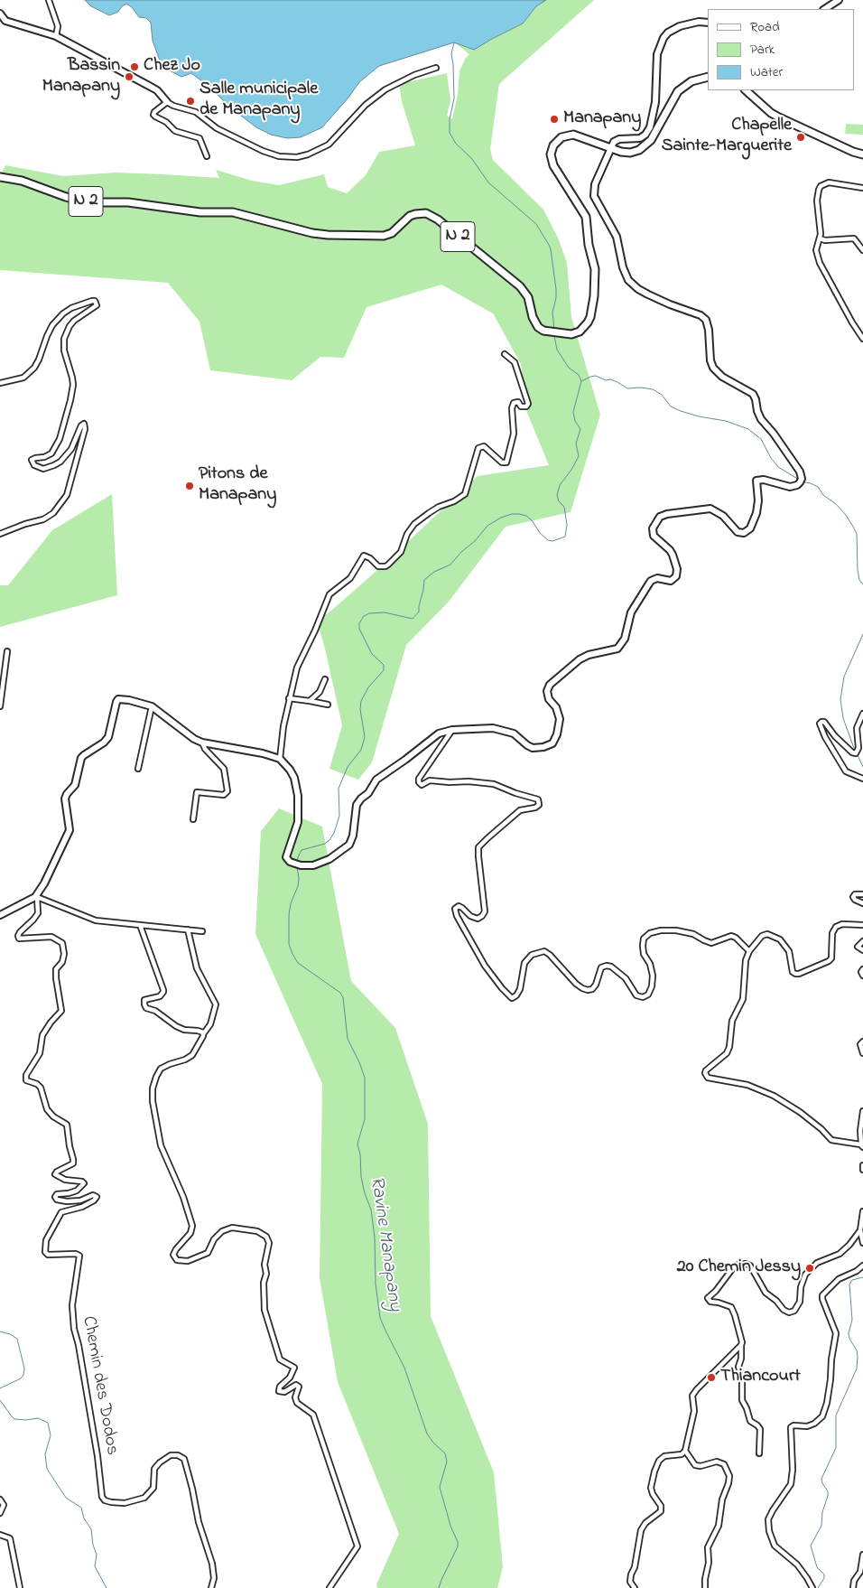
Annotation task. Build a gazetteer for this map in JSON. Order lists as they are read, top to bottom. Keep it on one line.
{"streets":{"main road":["N 2"],"street":["Chemin des Dodos"]},"water":["Ravine Manapany"],"places":["Chez Jo","Bassin Manapany","Salle municipale de Manapany","Manapany","Chapelle Sainte-Marguerite","Pitons de Manapany","20 Chemin Jessy","Thiancourt"],"legend":["Road","Park","Water"]}
